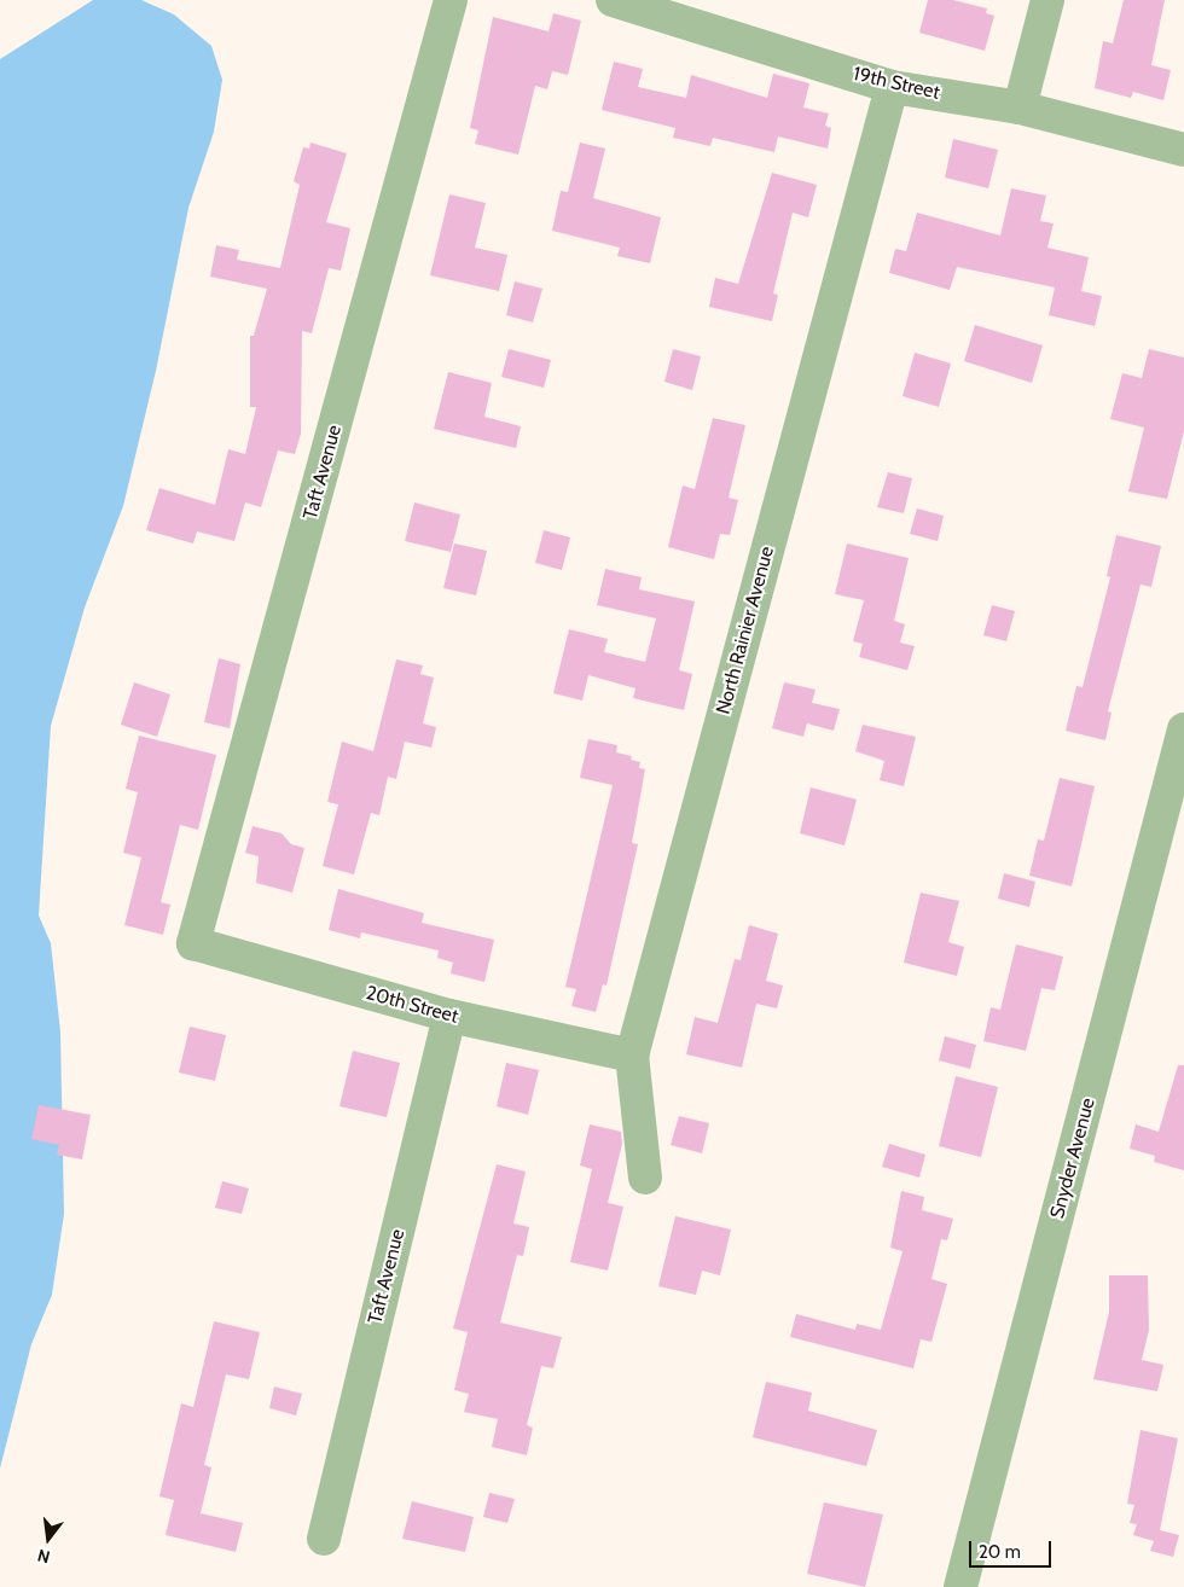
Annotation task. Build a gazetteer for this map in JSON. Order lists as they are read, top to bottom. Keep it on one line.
{"streets":{"street":["19th Street","Taft Avenue","North Rainier Avenue","20th Street","Snyder Avenue"]},"crossings":[["19th Street","North Rainier Avenue"],["Taft Avenue","20th Street"],["North Rainier Avenue","20th Street"]],"scale_bar":"20 m","north":"bottom"}
